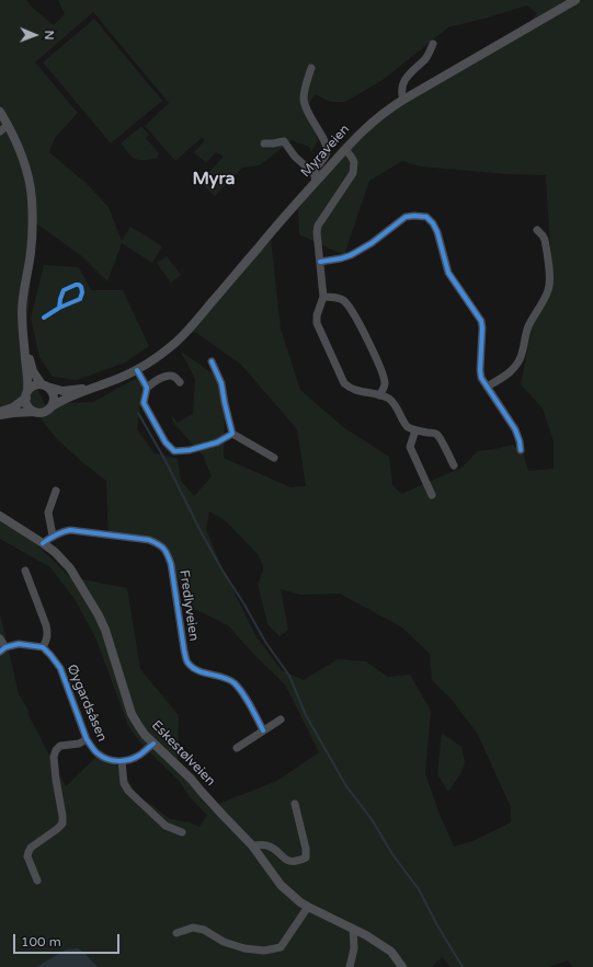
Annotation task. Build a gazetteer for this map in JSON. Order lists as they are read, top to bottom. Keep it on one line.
{"streets":{"main road":["Myraveien","Eskestølveien"],"street":["Fredlyveien","Øygardsåsen"]},"crossings":[["Fredlyveien","Eskestølveien"]],"districts":["Myra"],"scale_bar":"100 m","north":"right"}
